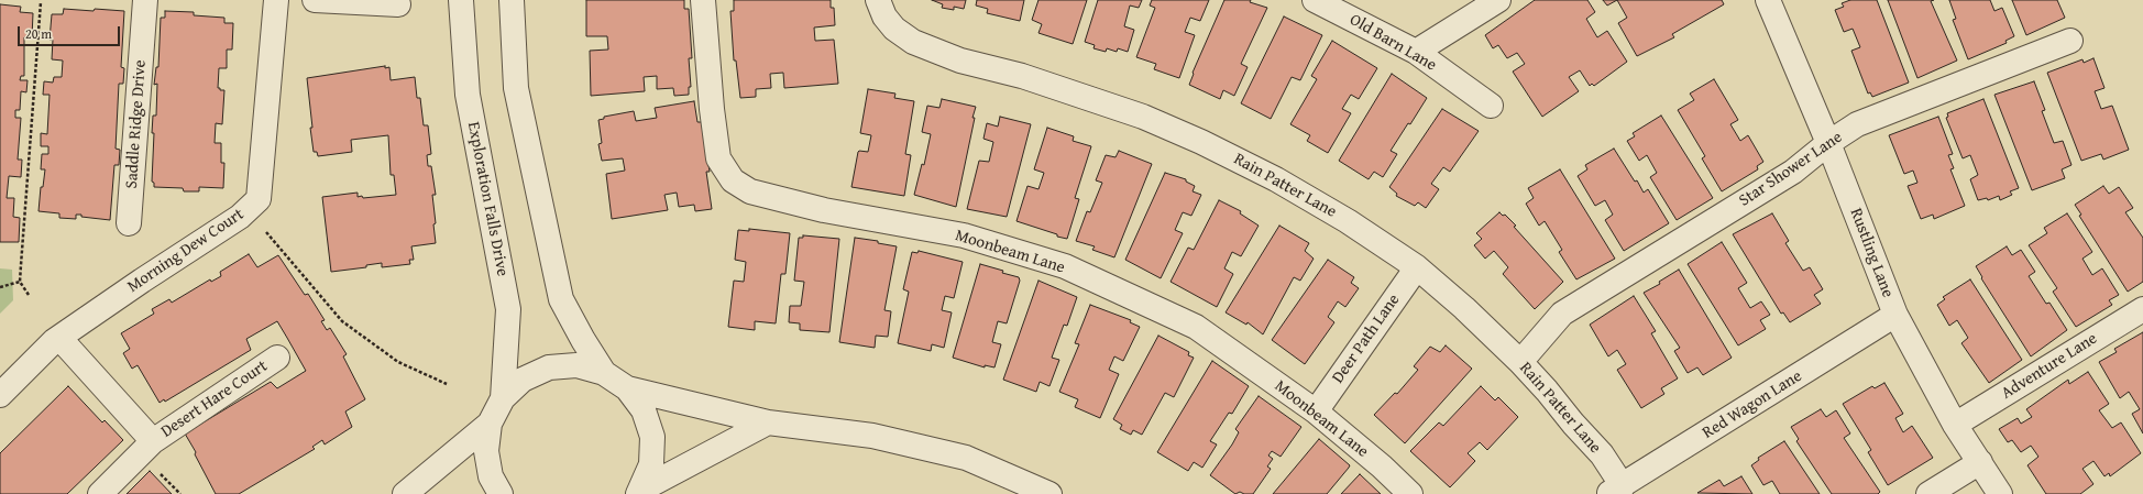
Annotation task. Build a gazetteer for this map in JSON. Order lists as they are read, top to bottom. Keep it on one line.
{"streets":{"street":["Old Barn Lane","Saddle Ridge Drive","Star Shower Lane","Rain Patter Lane","Exploration Falls Drive","Morning Dew Court","Moonbeam Lane","Rustling Lane","Deer Path Lane","Adventure Lane","Desert Hare Court","Red Wagon Lane"]},"crossings":[["Star Shower Lane","Rain Patter Lane"],["Star Shower Lane","Rustling Lane"],["Rain Patter Lane","Deer Path Lane"],["Rain Patter Lane","Red Wagon Lane"],["Morning Dew Court","Desert Hare Court"],["Moonbeam Lane","Deer Path Lane"],["Rustling Lane","Adventure Lane"],["Rustling Lane","Red Wagon Lane"]],"scale_bar":"20 m"}
